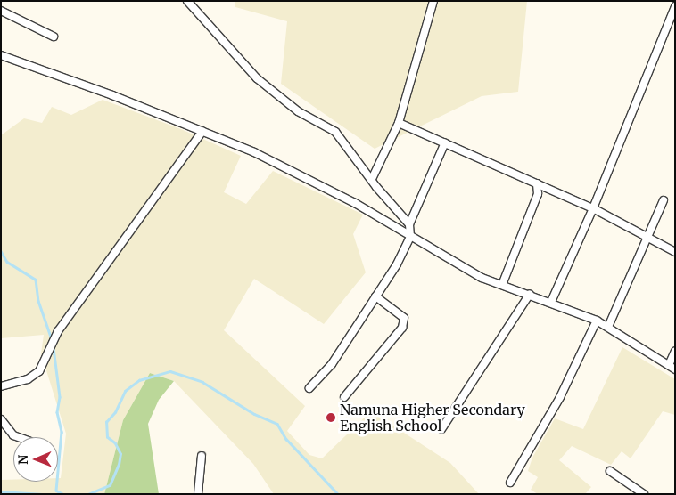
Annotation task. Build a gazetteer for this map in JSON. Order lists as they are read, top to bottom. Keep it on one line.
{"places":["Namuna Higher Secondary English School"],"north":"left"}
